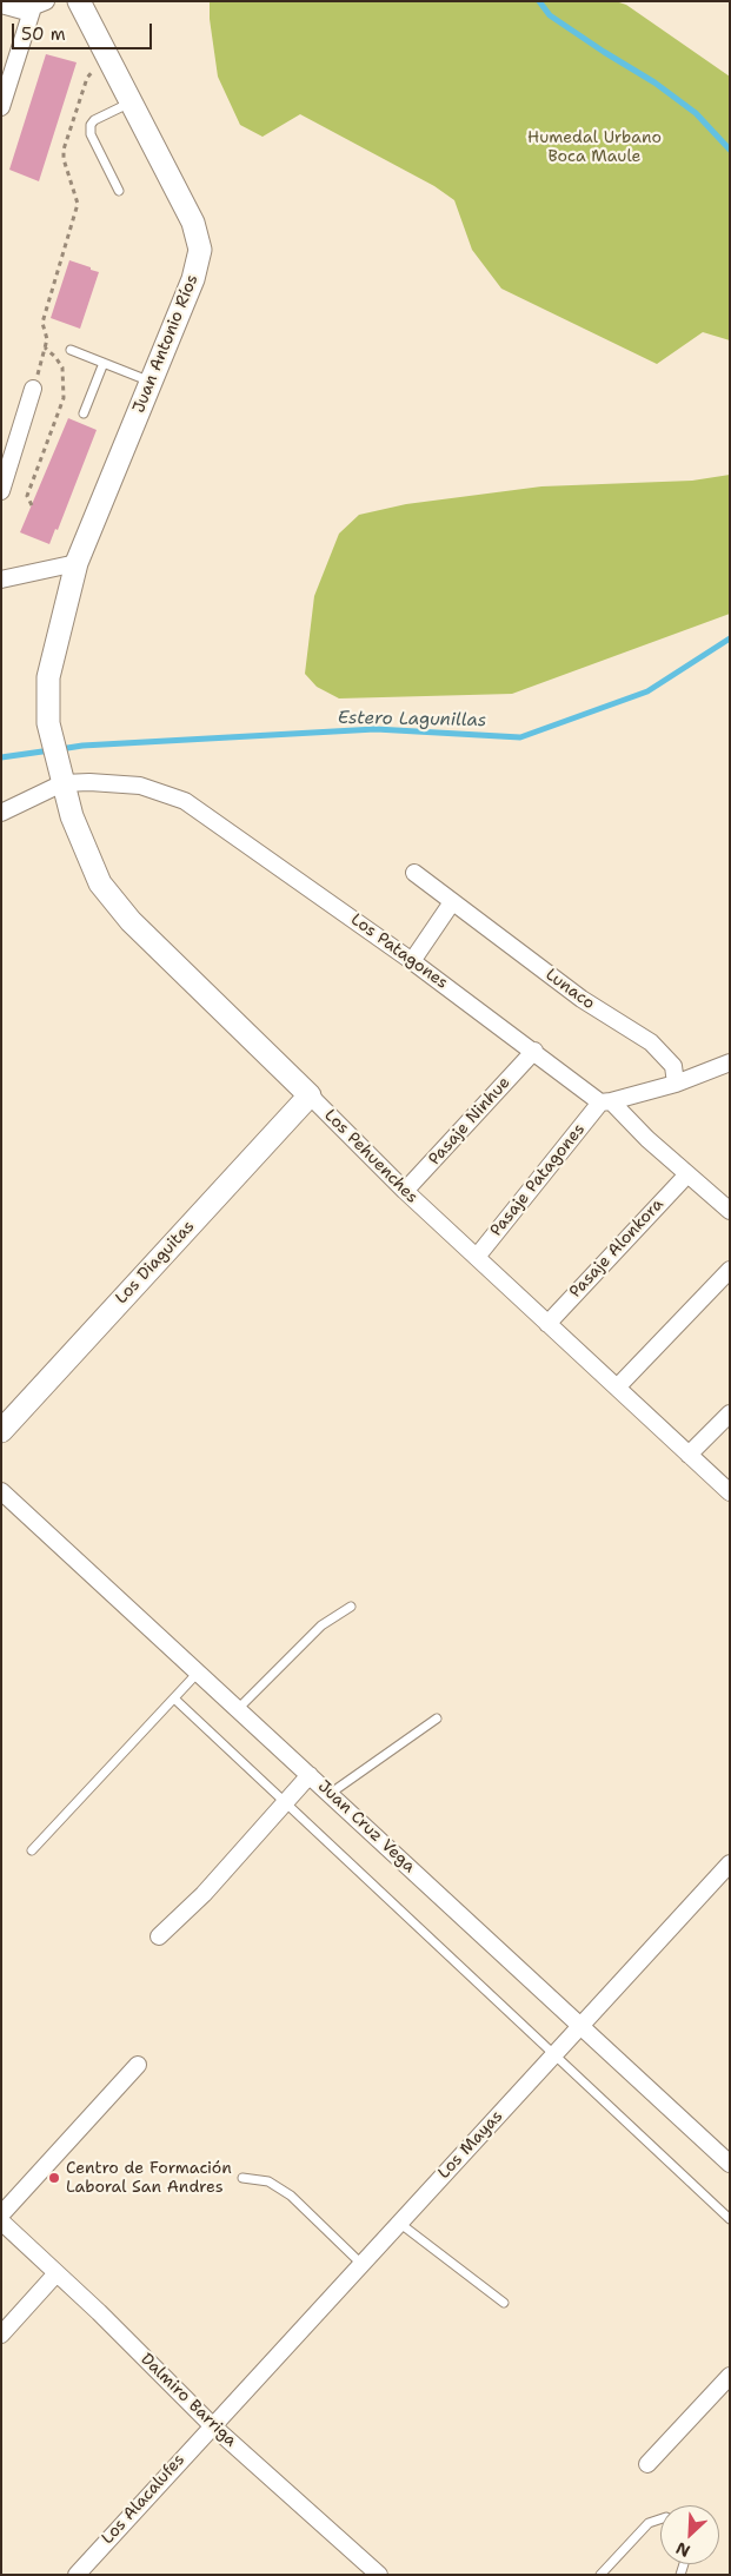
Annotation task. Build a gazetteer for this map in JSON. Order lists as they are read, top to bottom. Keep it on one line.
{"streets":{"street":["Juan Antonio Ríos","Los Patagones","Lunaco","Pasaje Ninhue","Los Pehuenches","Pasaje Patagones","Pasaje Alonkora","Los Diaguitas","Juan Cruz Vega","Los Mayas","Dalmiro Barriga","Los Alacalufes"]},"crossings":[["Juan Antonio Ríos","Los Patagones"],["Juan Antonio Ríos","Los Pehuenches"],["Los Patagones","Pasaje Ninhue"],["Los Patagones","Los Pehuenches"],["Los Patagones","Pasaje Patagones"],["Los Patagones","Pasaje Alonkora"],["Pasaje Ninhue","Los Pehuenches"],["Los Pehuenches","Pasaje Patagones"],["Los Pehuenches","Pasaje Alonkora"],["Los Pehuenches","Los Diaguitas"],["Juan Cruz Vega","Los Mayas"],["Los Mayas","Dalmiro Barriga"],["Los Mayas","Los Alacalufes"],["Dalmiro Barriga","Los Alacalufes"]],"water":["Estero Lagunillas"],"parks":["Humedal Urbano Boca Maule"],"places":["Centro de Formación Laboral San Andres"],"scale_bar":"50 m","north":"bottom left"}
